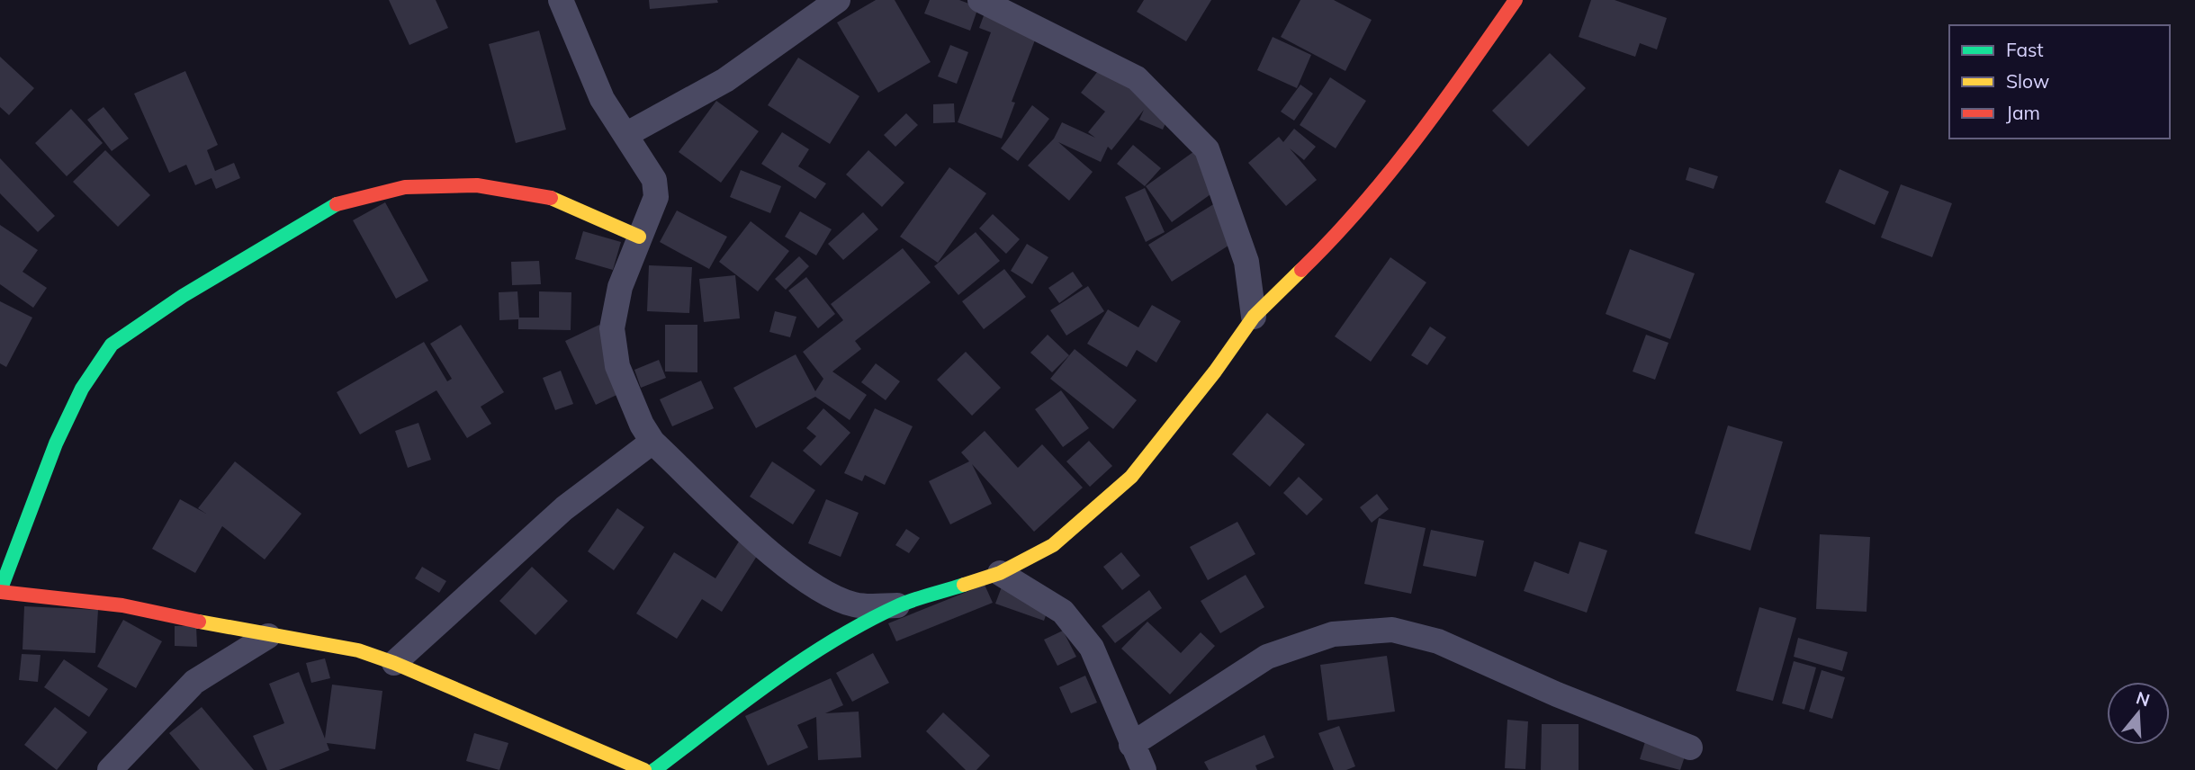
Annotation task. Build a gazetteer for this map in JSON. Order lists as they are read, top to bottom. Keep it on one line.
{"legend":["Fast","Slow","Jam"],"north":"top"}
